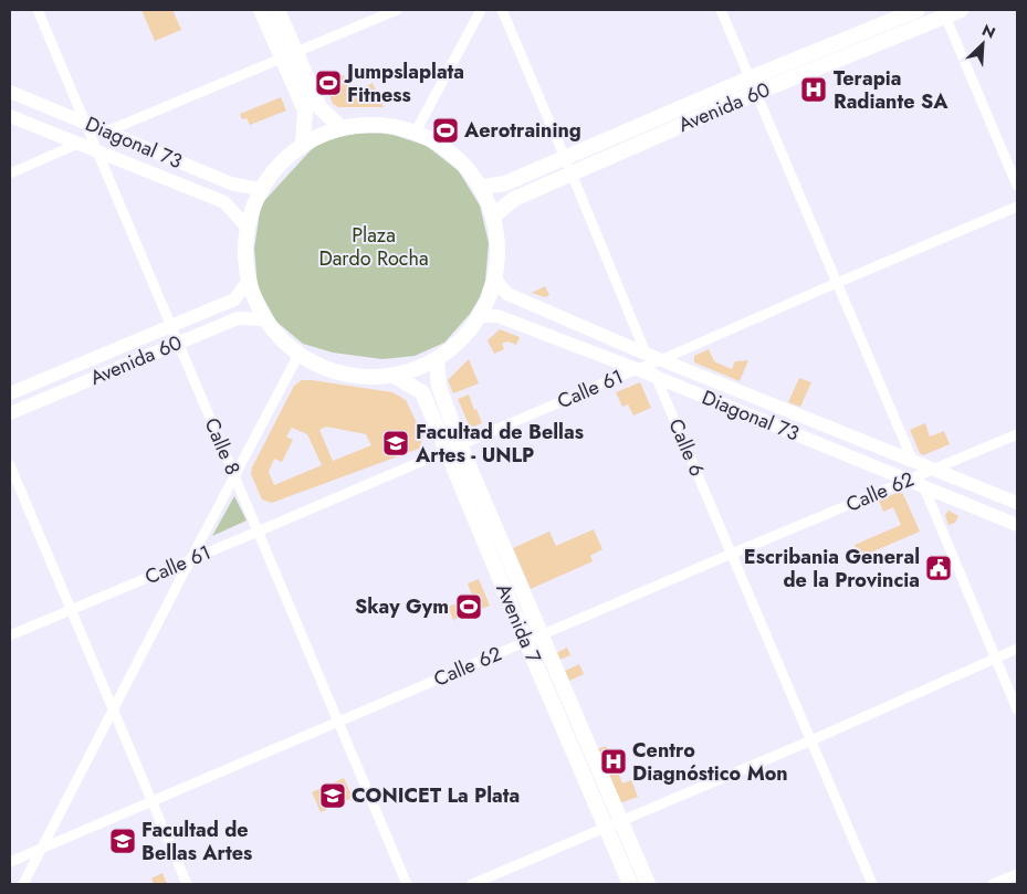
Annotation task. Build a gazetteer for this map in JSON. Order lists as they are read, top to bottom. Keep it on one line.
{"streets":{"main road":["Avenida 60","Diagonal 73","Avenida 7"],"street":["Calle 61","Calle 8","Calle 6","Calle 62"]},"crossings":[["Avenida 60","Calle 8"],["Avenida 60","Calle 6"],["Diagonal 73","Calle 61"],["Diagonal 73","Calle 8"],["Diagonal 73","Calle 6"],["Diagonal 73","Calle 62"],["Calle 61","Calle 8"],["Calle 61","Calle 6"],["Calle 61","Avenida 7"],["Calle 8","Calle 62"],["Calle 6","Calle 62"],["Calle 62","Avenida 7"]],"parks":["Plaza Dardo Rocha"],"places":{"sports":["Jumpslaplata Fitness","Aerotraining","Skay Gym"],"hospital":["Terapia Radiante SA","Centro Diagnóstico Mon"],"school or university":["Facultad de Bellas Artes - UNLP","CONICET La Plata","Facultad de Bellas Artes"],"public building":["Escribania General de la Provincia"]},"north":"top right"}
